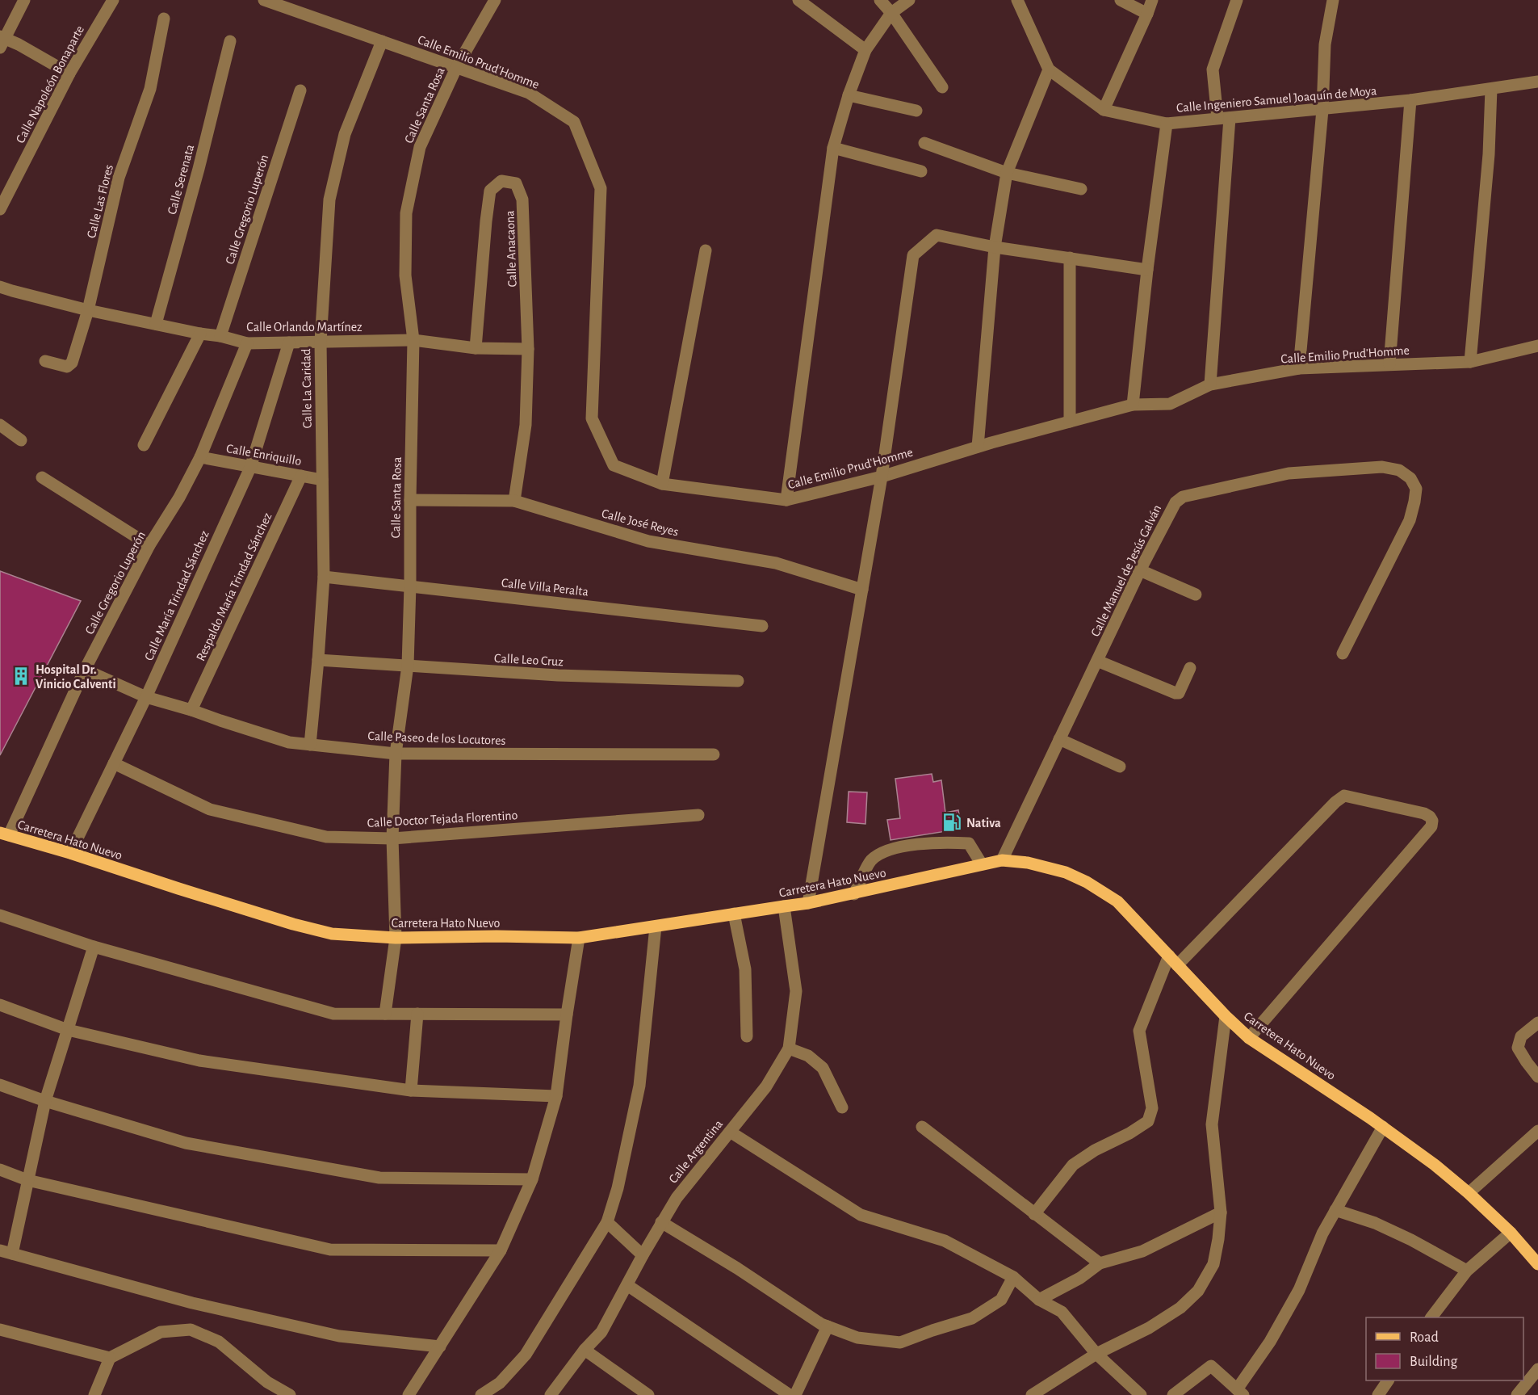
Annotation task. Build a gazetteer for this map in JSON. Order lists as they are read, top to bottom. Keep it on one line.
{"streets":{"main road":["Carretera Hato Nuevo"],"street":["Calle Emilio Prud'Homme","Calle Napoleón Bonaparte","Calle Ingeniero Samuel Joaquín de Moya","Calle Santa Rosa","Calle Serenata","Calle Las Flores","Calle Gregorio Luperón","Calle Anacaona","Calle Orlando Martínez","Calle La Caridad","Calle Enriquillo","Calle José Reyes","Calle Manuel de Jesús Galván","Respaldo María Trindad Sánchez","Calle Villa Peralta","Calle María Trindad Sánchez","Calle Leo Cruz","Calle Paseo de los Locutores","Calle Doctor Tejada Florentino","Calle Argentina"]},"crossings":[["Calle Emilio Prud'Homme","Calle Santa Rosa"],["Calle Emilio Prud'Homme","Calle La Caridad"],["Calle Santa Rosa","Calle Orlando Martínez"],["Calle Santa Rosa","Calle José Reyes"],["Calle Santa Rosa","Calle Villa Peralta"],["Calle Santa Rosa","Calle Leo Cruz"],["Calle Santa Rosa","Calle Paseo de los Locutores"],["Calle Santa Rosa","Calle Doctor Tejada Florentino"],["Calle Santa Rosa","Carretera Hato Nuevo"],["Calle Serenata","Calle Orlando Martínez"],["Calle Las Flores","Calle Orlando Martínez"],["Calle Gregorio Luperón","Calle Orlando Martínez"],["Calle Gregorio Luperón","Calle Enriquillo"],["Calle Gregorio Luperón","Calle Paseo de los Locutores"],["Calle Gregorio Luperón","Carretera Hato Nuevo"],["Calle Anacaona","Calle Orlando Martínez"],["Calle Anacaona","Calle José Reyes"],["Calle Orlando Martínez","Calle La Caridad"],["Calle Orlando Martínez","Calle María Trindad Sánchez"],["Calle La Caridad","Calle Enriquillo"],["Calle La Caridad","Calle Villa Peralta"],["Calle La Caridad","Calle Leo Cruz"],["Calle La Caridad","Calle Paseo de los Locutores"],["Calle Enriquillo","Respaldo María Trindad Sánchez"],["Calle Enriquillo","Calle María Trindad Sánchez"],["Calle Manuel de Jesús Galván","Carretera Hato Nuevo"],["Respaldo María Trindad Sánchez","Calle Paseo de los Locutores"],["Calle María Trindad Sánchez","Calle Paseo de los Locutores"],["Calle María Trindad Sánchez","Calle Doctor Tejada Florentino"],["Calle María Trindad Sánchez","Carretera Hato Nuevo"],["Carretera Hato Nuevo","Calle Argentina"]],"places":{"building":["Hospital Dr. Vinicio Calventi"],"fuel station":["Nativa"]},"legend":["Road","Building"]}
